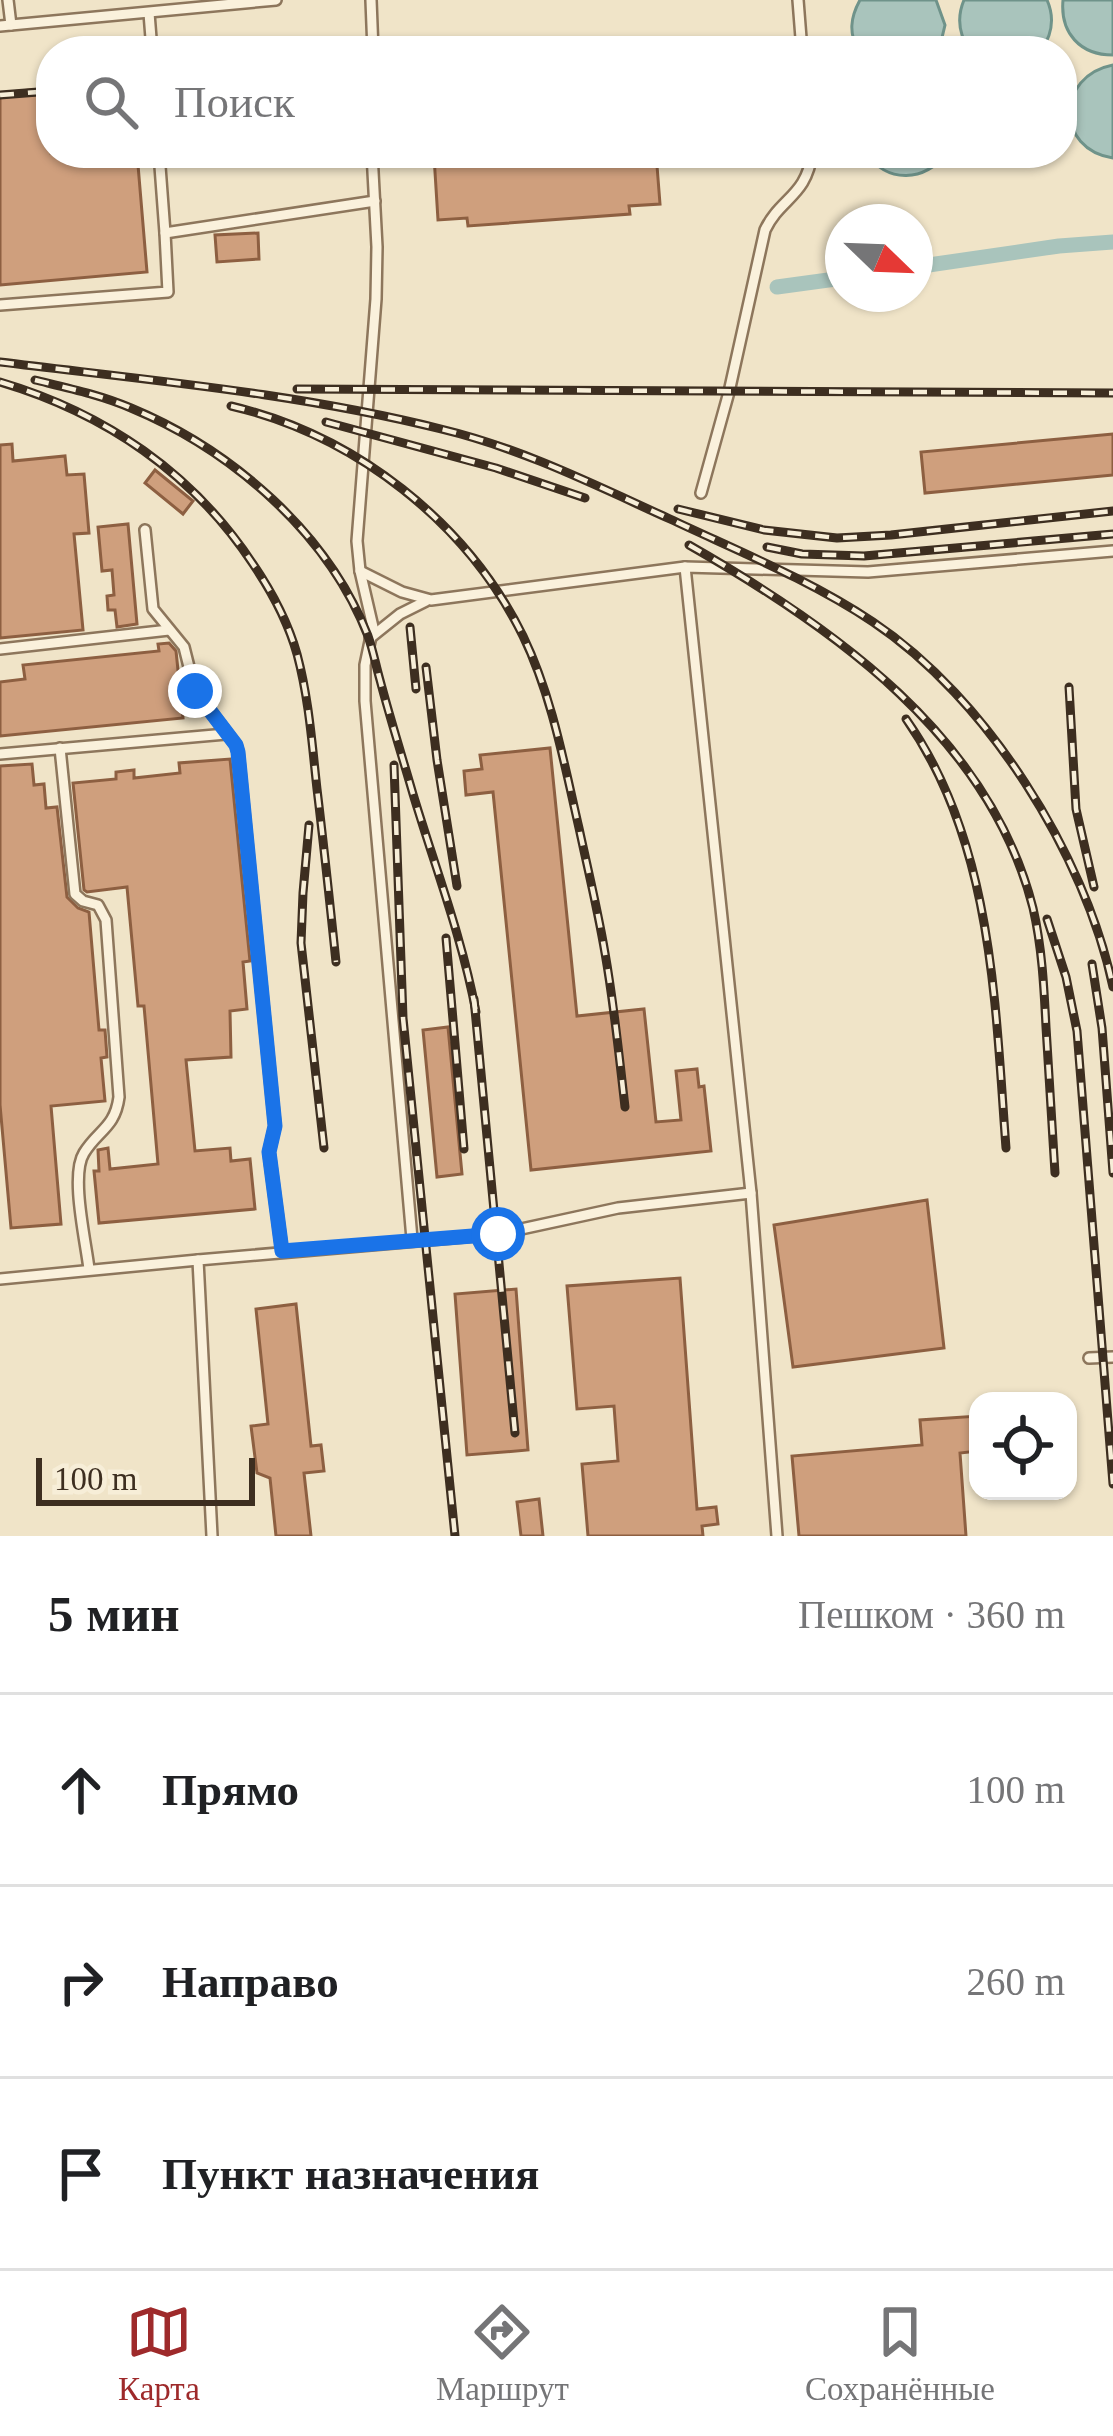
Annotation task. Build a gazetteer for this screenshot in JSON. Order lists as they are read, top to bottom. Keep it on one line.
{"scale_bar":"100 m","north":"bottom right","page":{"search":"Поиск","scale":"100 m","heading":["5 мин","Пешком · 360 m"],"list":[["Прямо","100 m"],["Направо","260 m"],"Пункт назначения"],"nav":["Карта","Маршрут","Сохранённые"]}}
